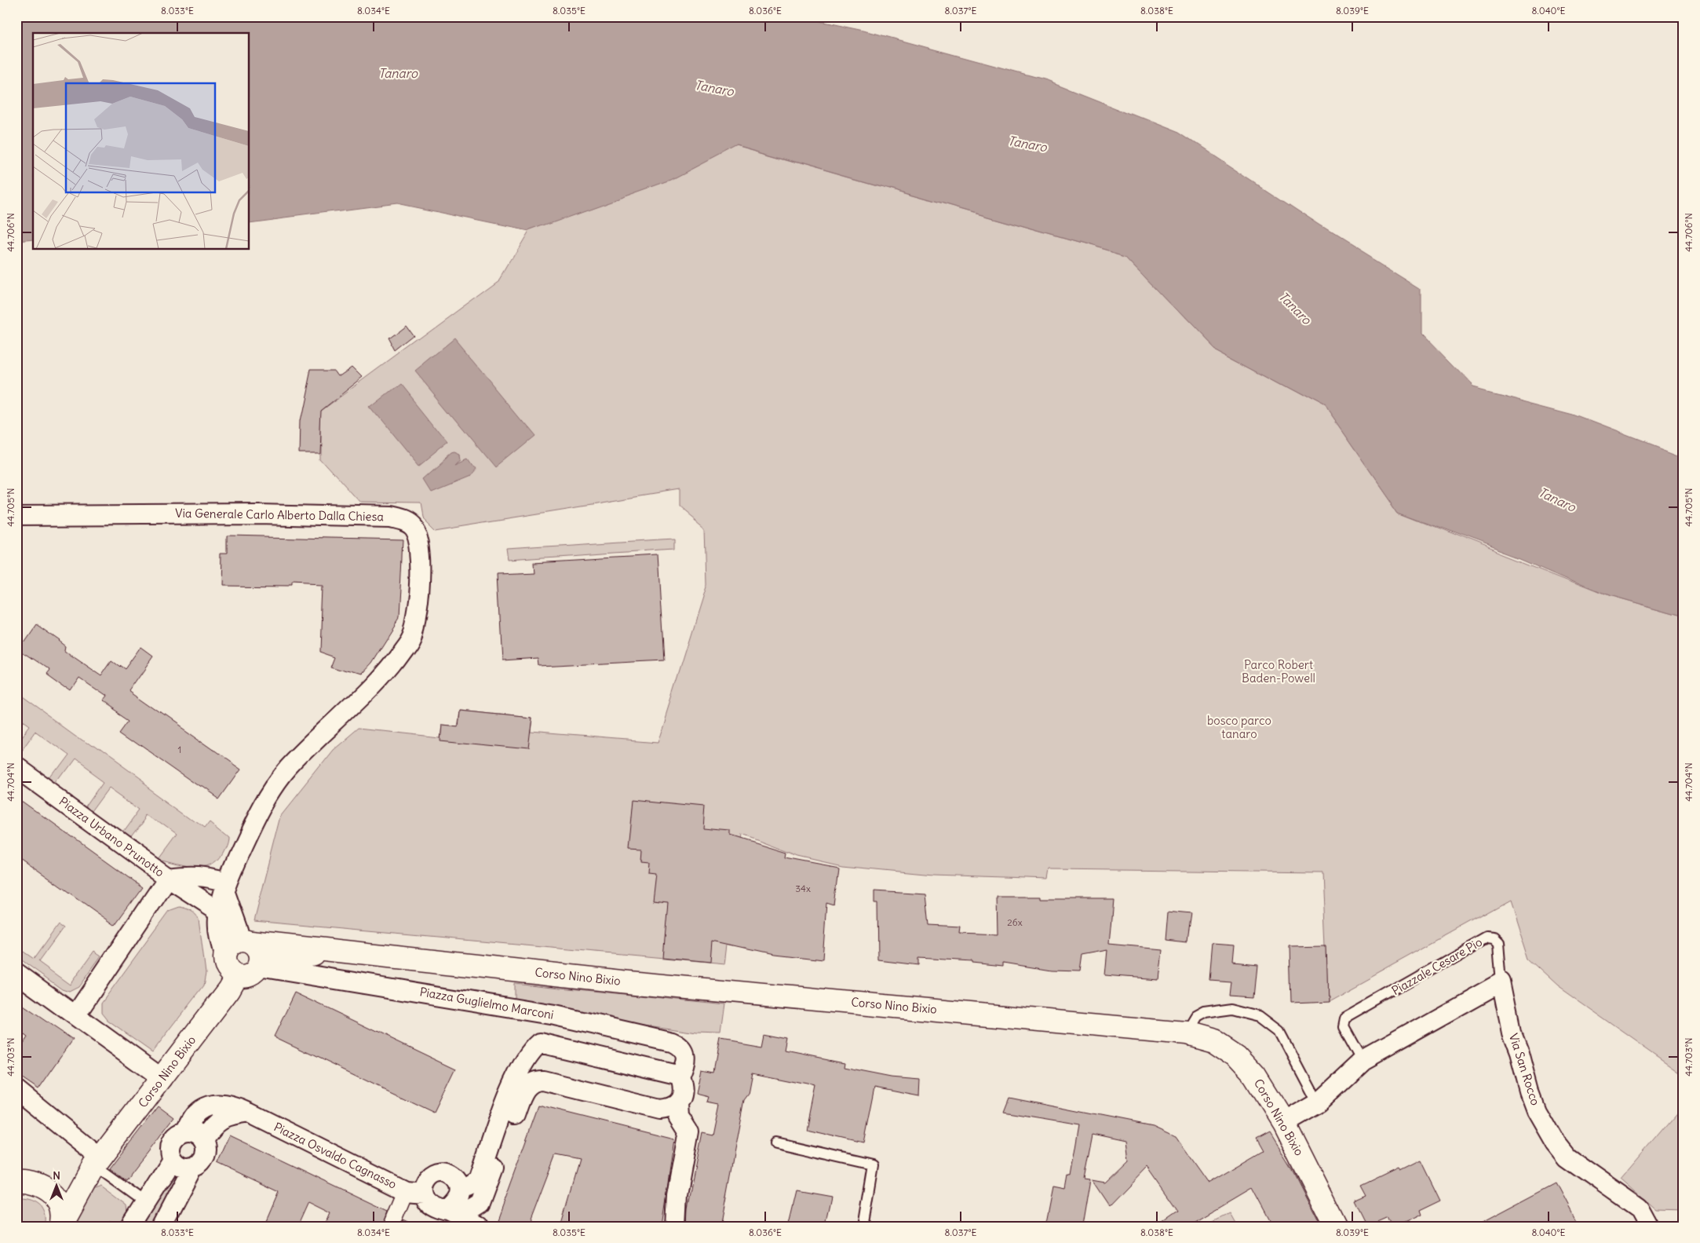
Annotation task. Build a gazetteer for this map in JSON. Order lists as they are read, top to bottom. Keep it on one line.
{"streets":{"main road":["Corso Nino Bixio"],"street":["Via Generale Carlo Alberto Dalla Chiesa","Piazza Urbano Prunotto","Piazza Guglielmo Marconi","Via San Rocco","Piazza Osvaldo Cagnasso"],"lane":["Piazzale Cesare Pio"]},"crossings":[["Via Generale Carlo Alberto Dalla Chiesa","Corso Nino Bixio"],["Via Generale Carlo Alberto Dalla Chiesa","Piazza Guglielmo Marconi"],["Piazzale Cesare Pio","Via San Rocco"],["Corso Nino Bixio","Piazza Guglielmo Marconi"]],"water":["Tanaro"],"parks":["Parco Robert Baden-Powell","bosco parco tanaro"],"house_numbers":["1","34x","26x"],"north":"top","coordinates":["8.033°E","8.034°E","8.035°E","8.036°E","8.037°E","8.038°E","8.039°E","8.040°E","44.706°N","44.705°N","44.704°N","44.703°N"]}
